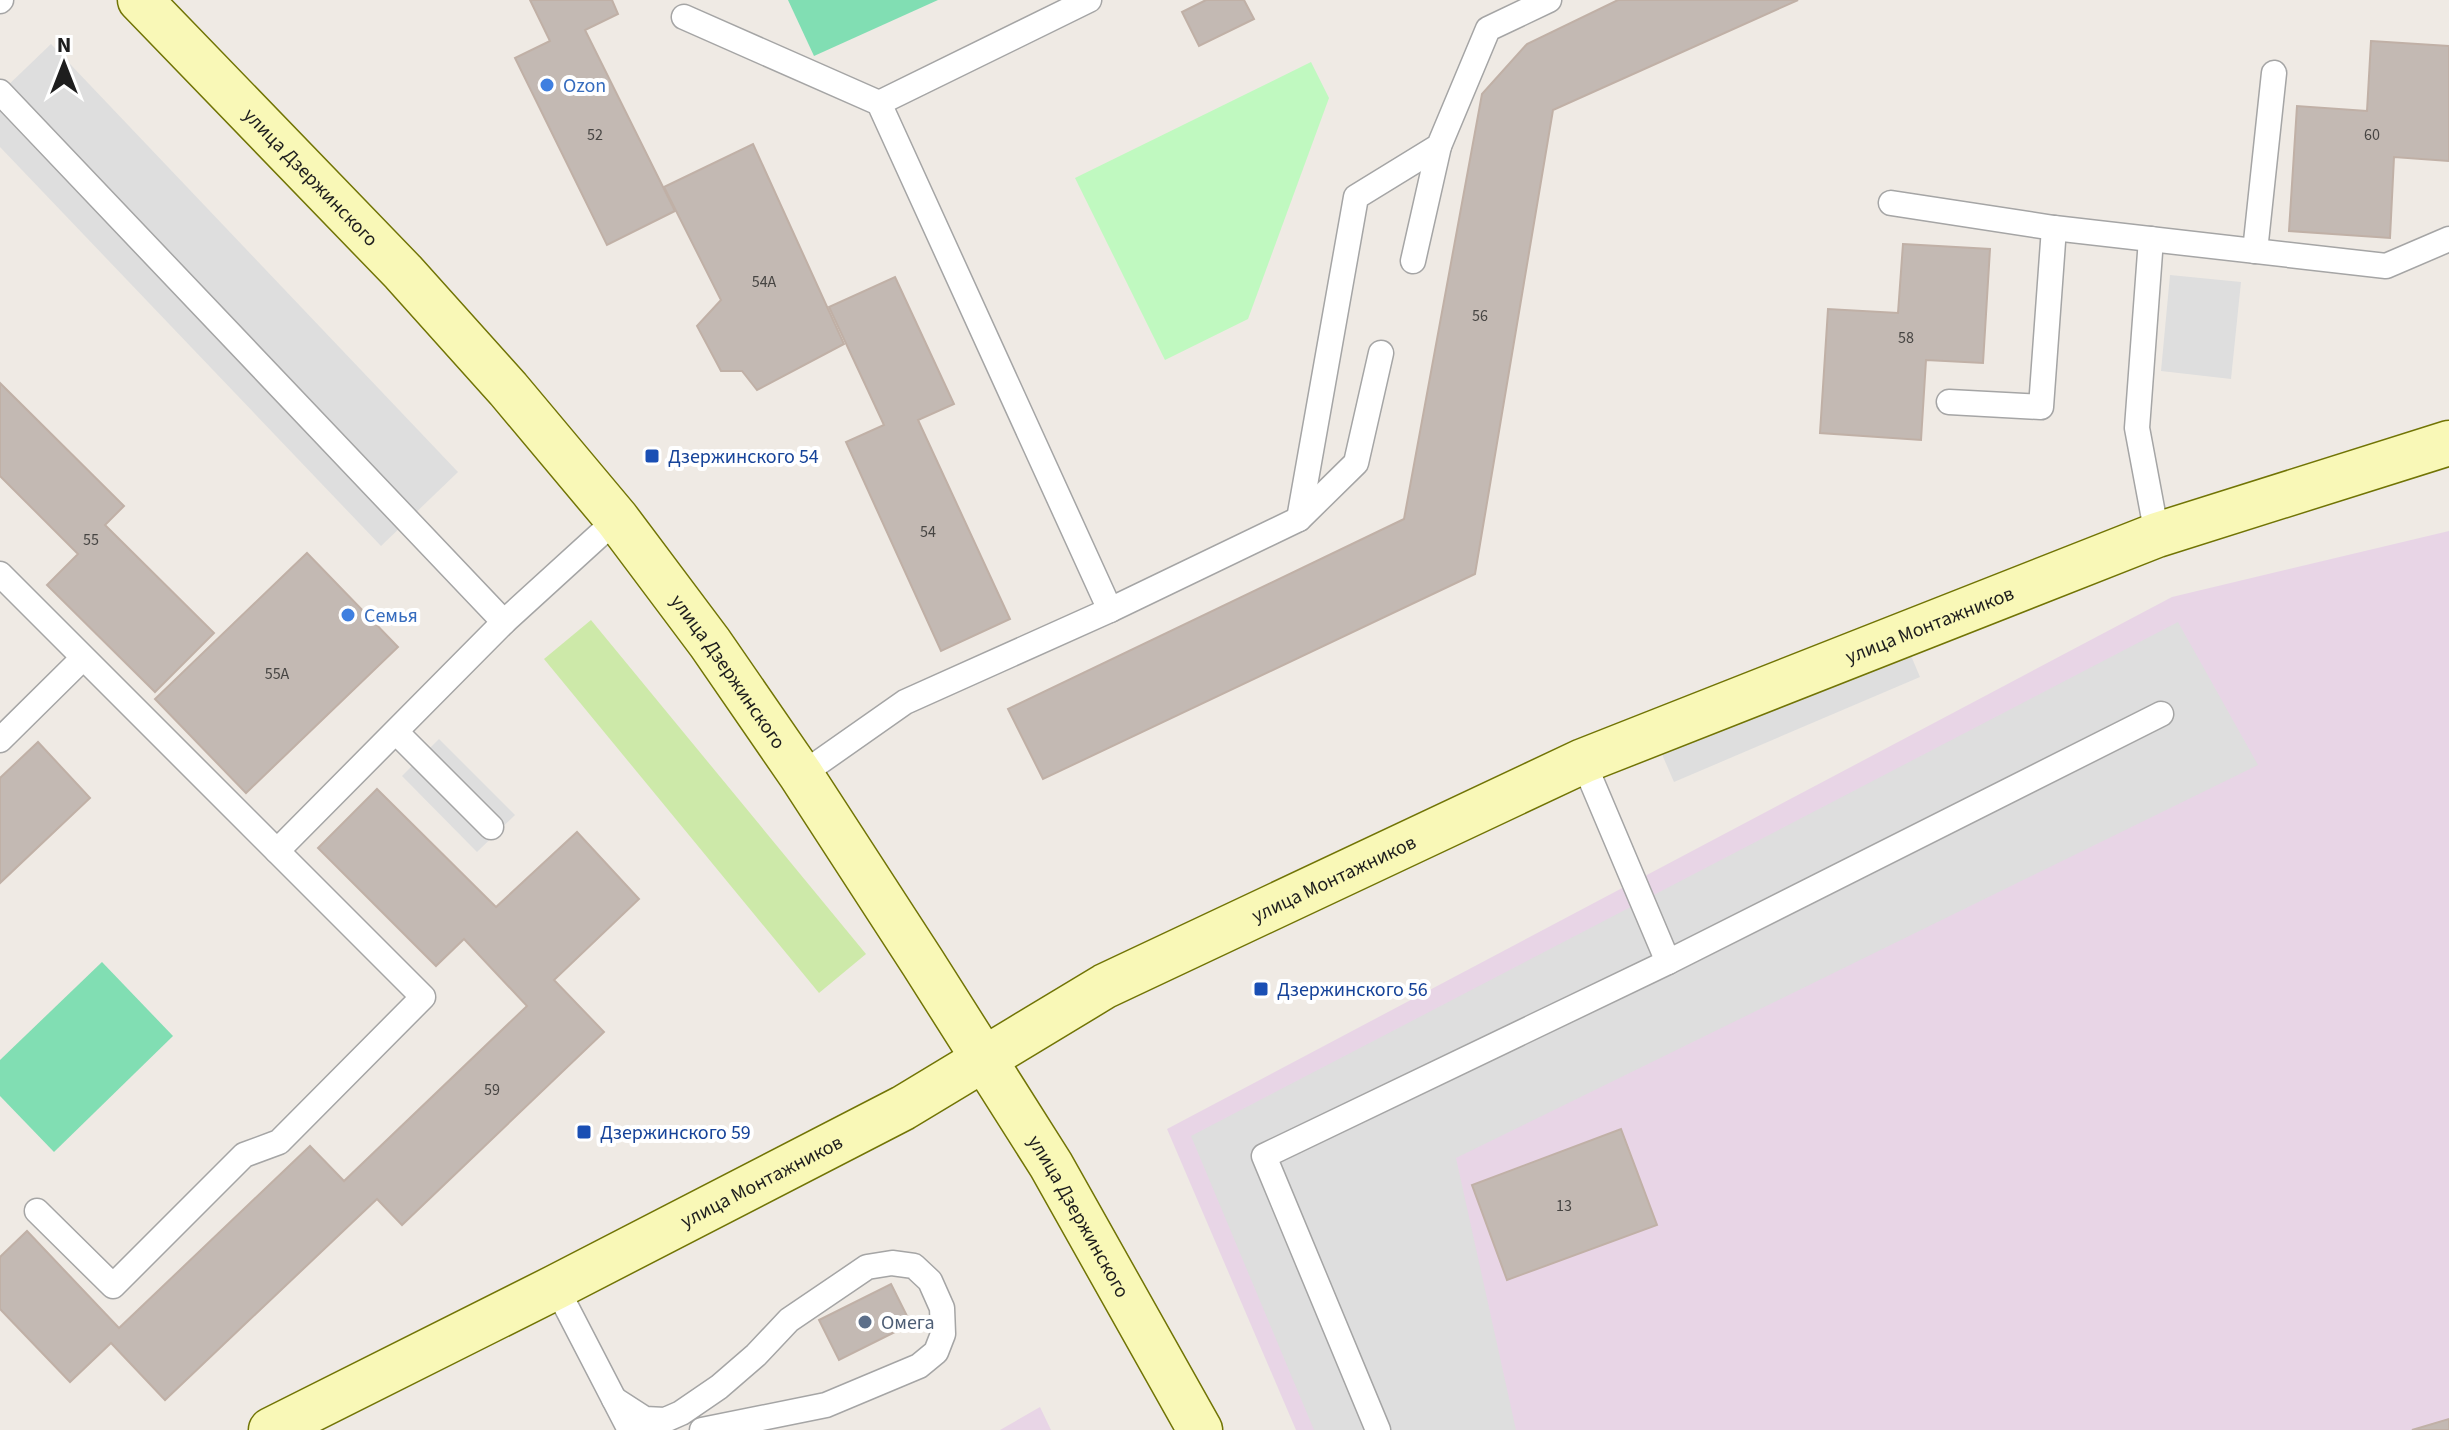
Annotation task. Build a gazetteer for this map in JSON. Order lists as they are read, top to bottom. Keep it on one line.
{"streets":{"street":["улица Дзержинского","улица Монтажников"]},"crossings":[["улица Дзержинского","улица Монтажников"]],"places":{"other":["Ozon","Семья","Омега"],"transit":["Дзержинского 54","Дзержинского 56","Дзержинского 59"]},"house_numbers":["52","60","54А","56","58","54","55","55А","59","13"],"north":"top"}
